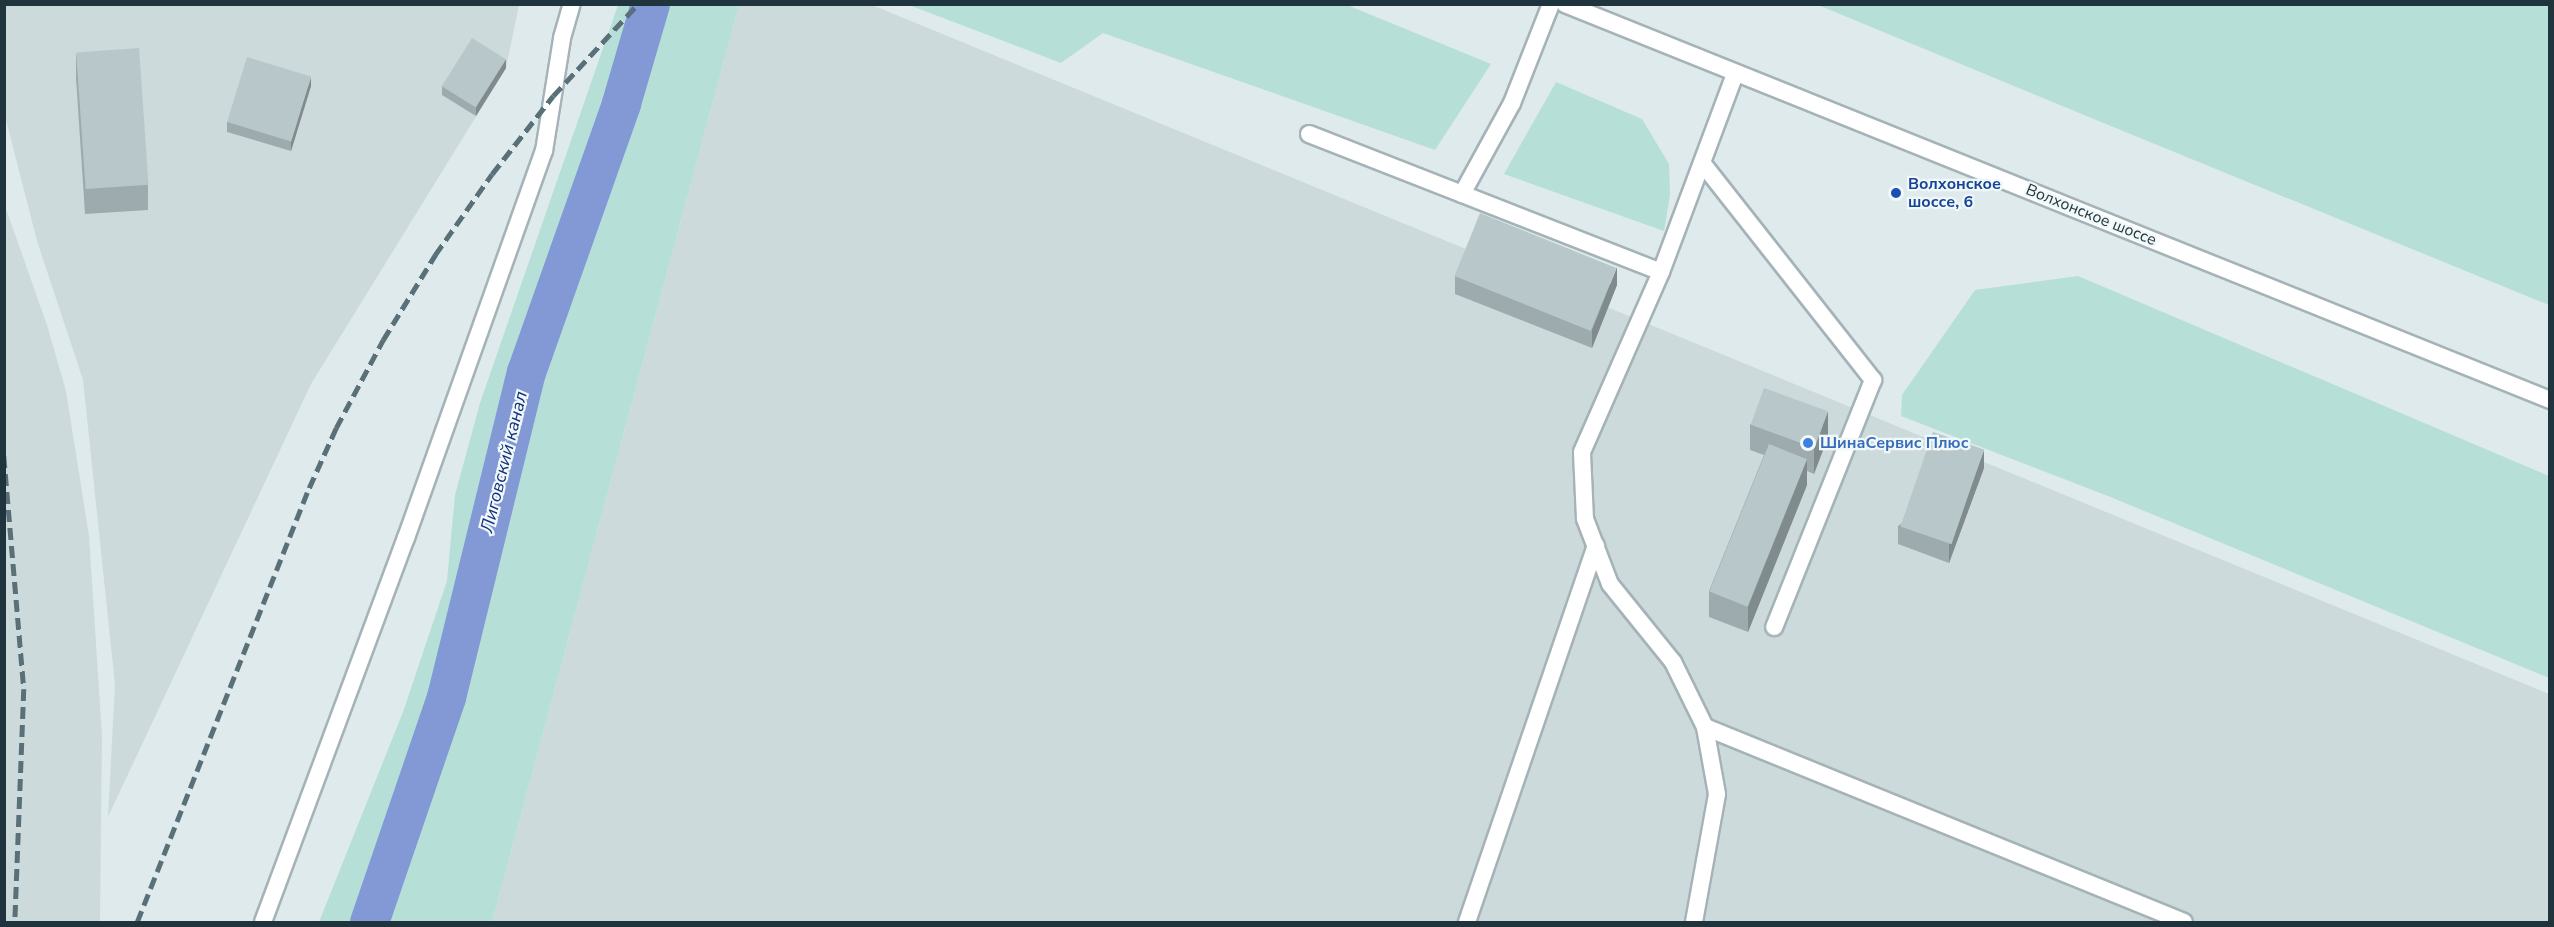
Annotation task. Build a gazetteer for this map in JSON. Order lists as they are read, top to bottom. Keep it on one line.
{"streets":{"main road":["Волхонское шоссе"]},"water":["Лиговский канал"],"places":["Волхонское шоссе, 6","ШинаСервис Плюс"]}
